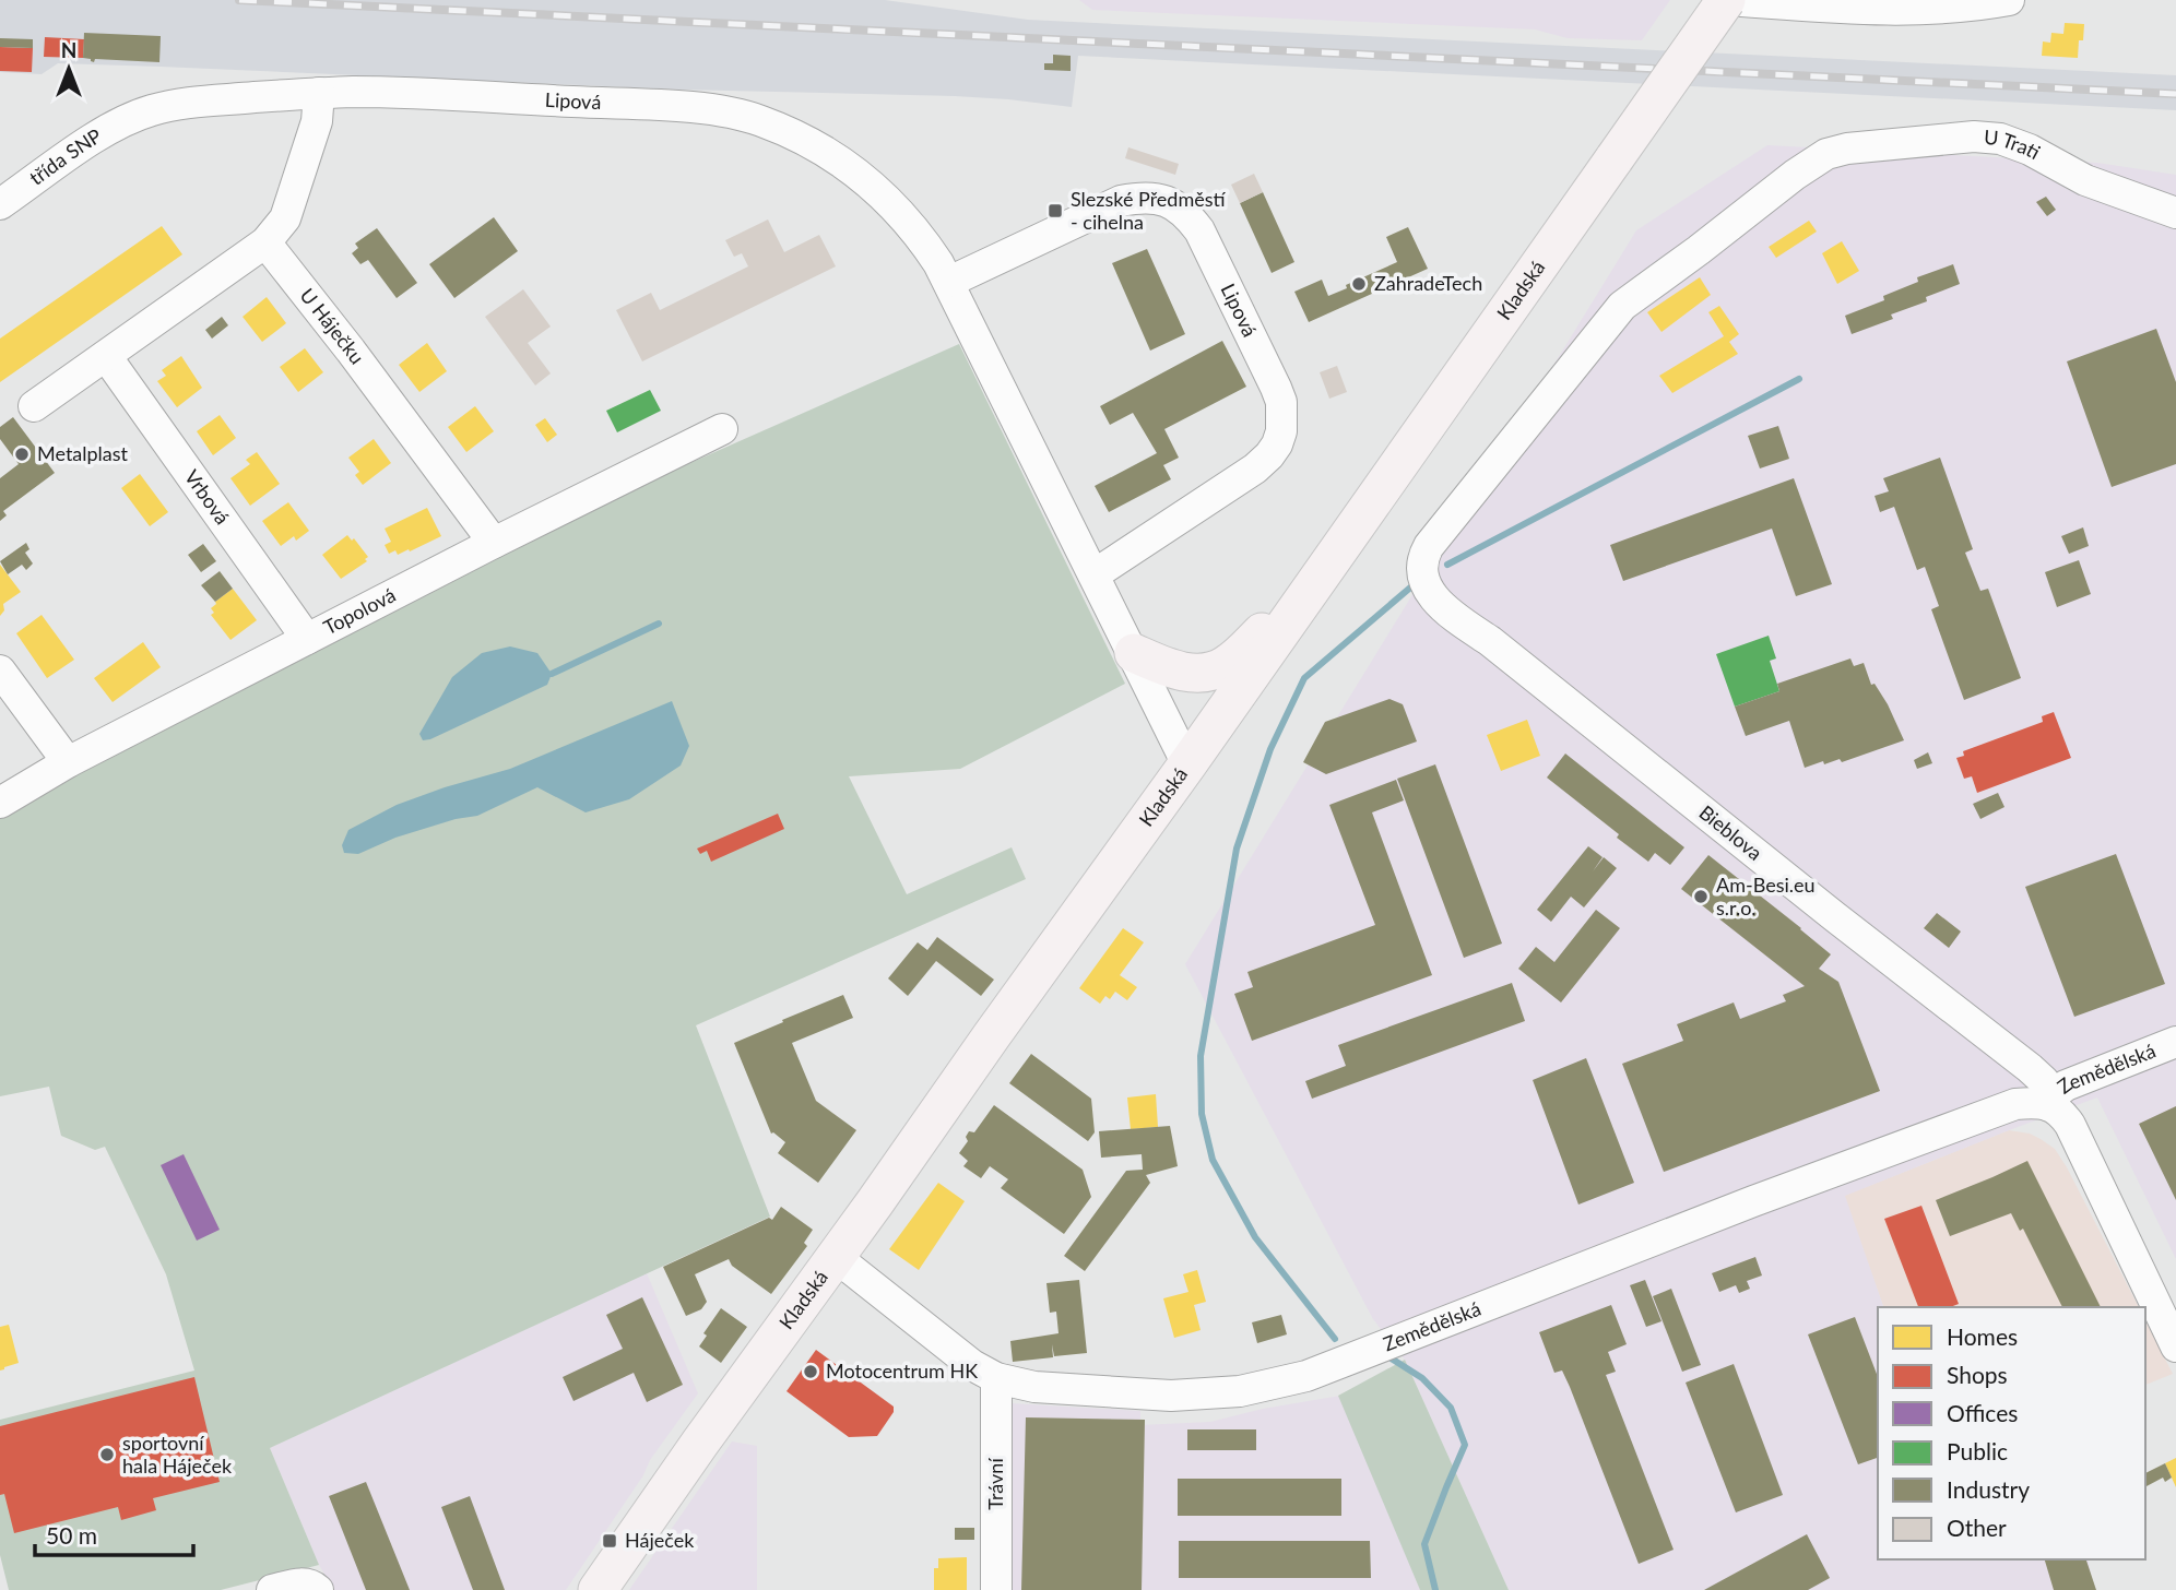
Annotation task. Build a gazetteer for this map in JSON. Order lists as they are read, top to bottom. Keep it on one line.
{"streets":{"main road":["Kladská"],"street":["Lipová","U Trati","třída SNP","U Háječku","Vrbová","Topolová","Bieblova","Zemědělská","Trávní"]},"crossings":[["Lipová","třída SNP"],["Lipová","Kladská"],["U Trati","Bieblova"],["Kladská","Zemědělská"],["U Háječku","Topolová"],["Vrbová","Topolová"],["Bieblova","Zemědělská"],["Zemědělská","Trávní"]],"places":{"transit":["Slezské Předměstí - cihelna","Háječek"],"other":["ZahradeTech","Metalplast","Am-Besi.eu s.r.o.","Motocentrum HK","sportovní hala Háječek"]},"legend":["Homes","Shops","Offices","Public","Industry","Other"],"scale_bar":"50 m","north":"top"}
